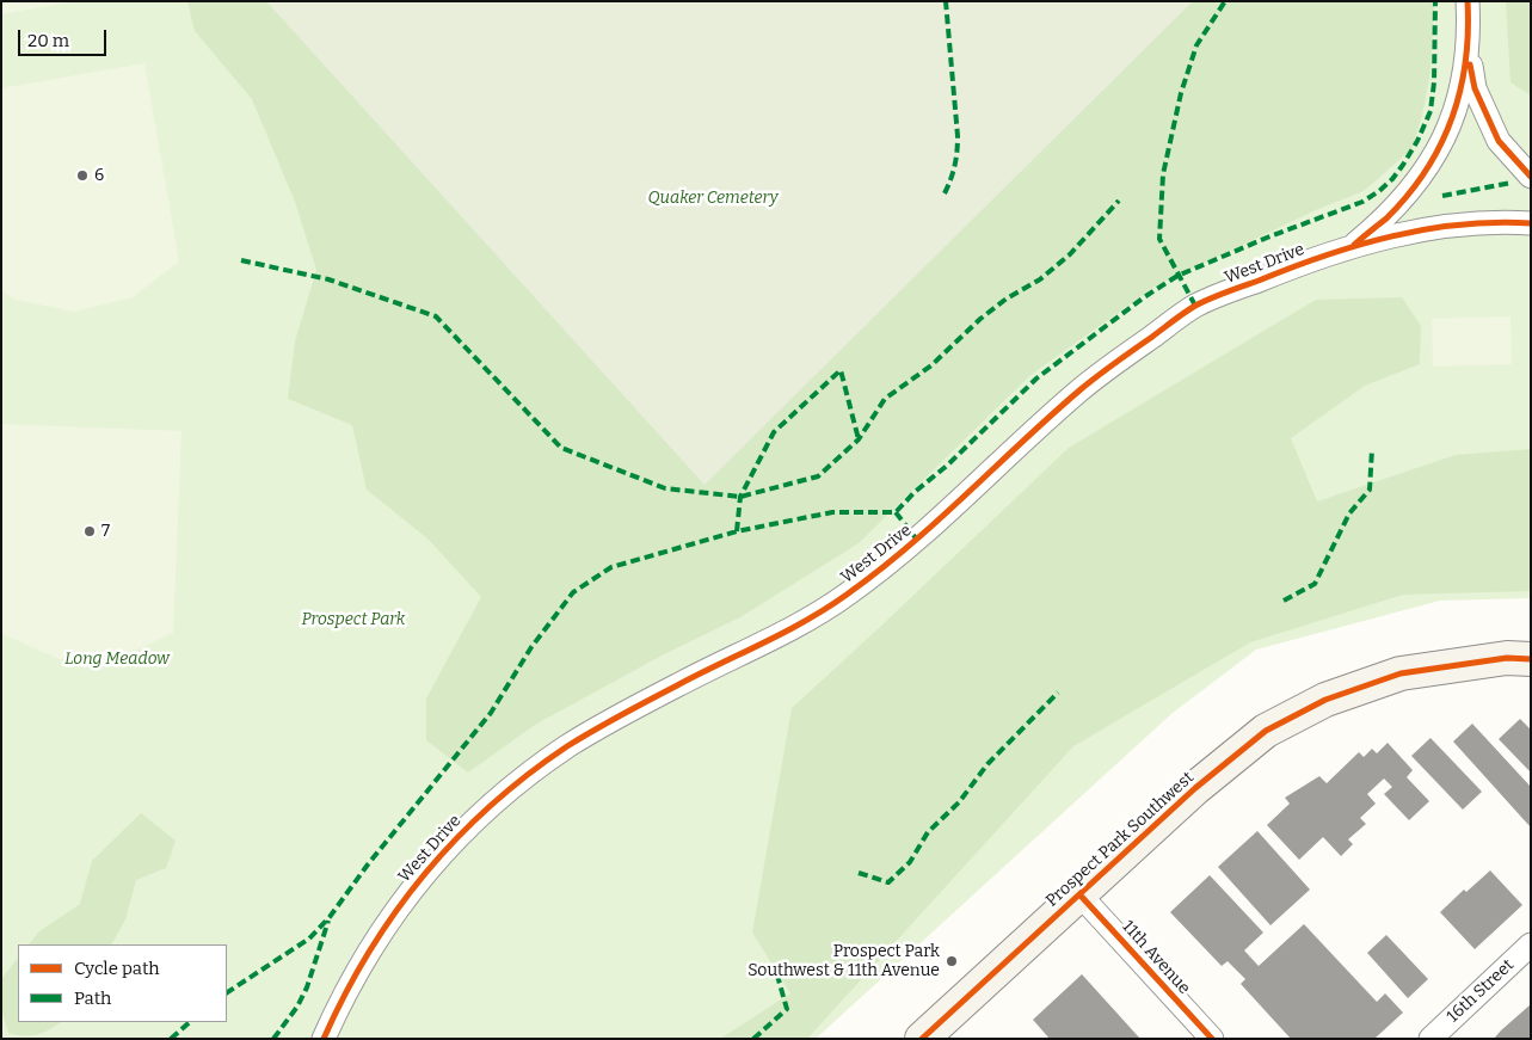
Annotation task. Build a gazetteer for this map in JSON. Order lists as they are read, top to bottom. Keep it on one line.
{"streets":{"street":["West Drive","Prospect Park Southwest","11th Avenue","16th Street"]},"crossings":[["Prospect Park Southwest","11th Avenue"]],"parks":["Quaker Cemetery","Prospect Park","Long Meadow"],"places":["6","7","Prospect Park Southwest & 11th Avenue"],"legend":["Cycle path","Path"],"scale_bar":"20 m"}
